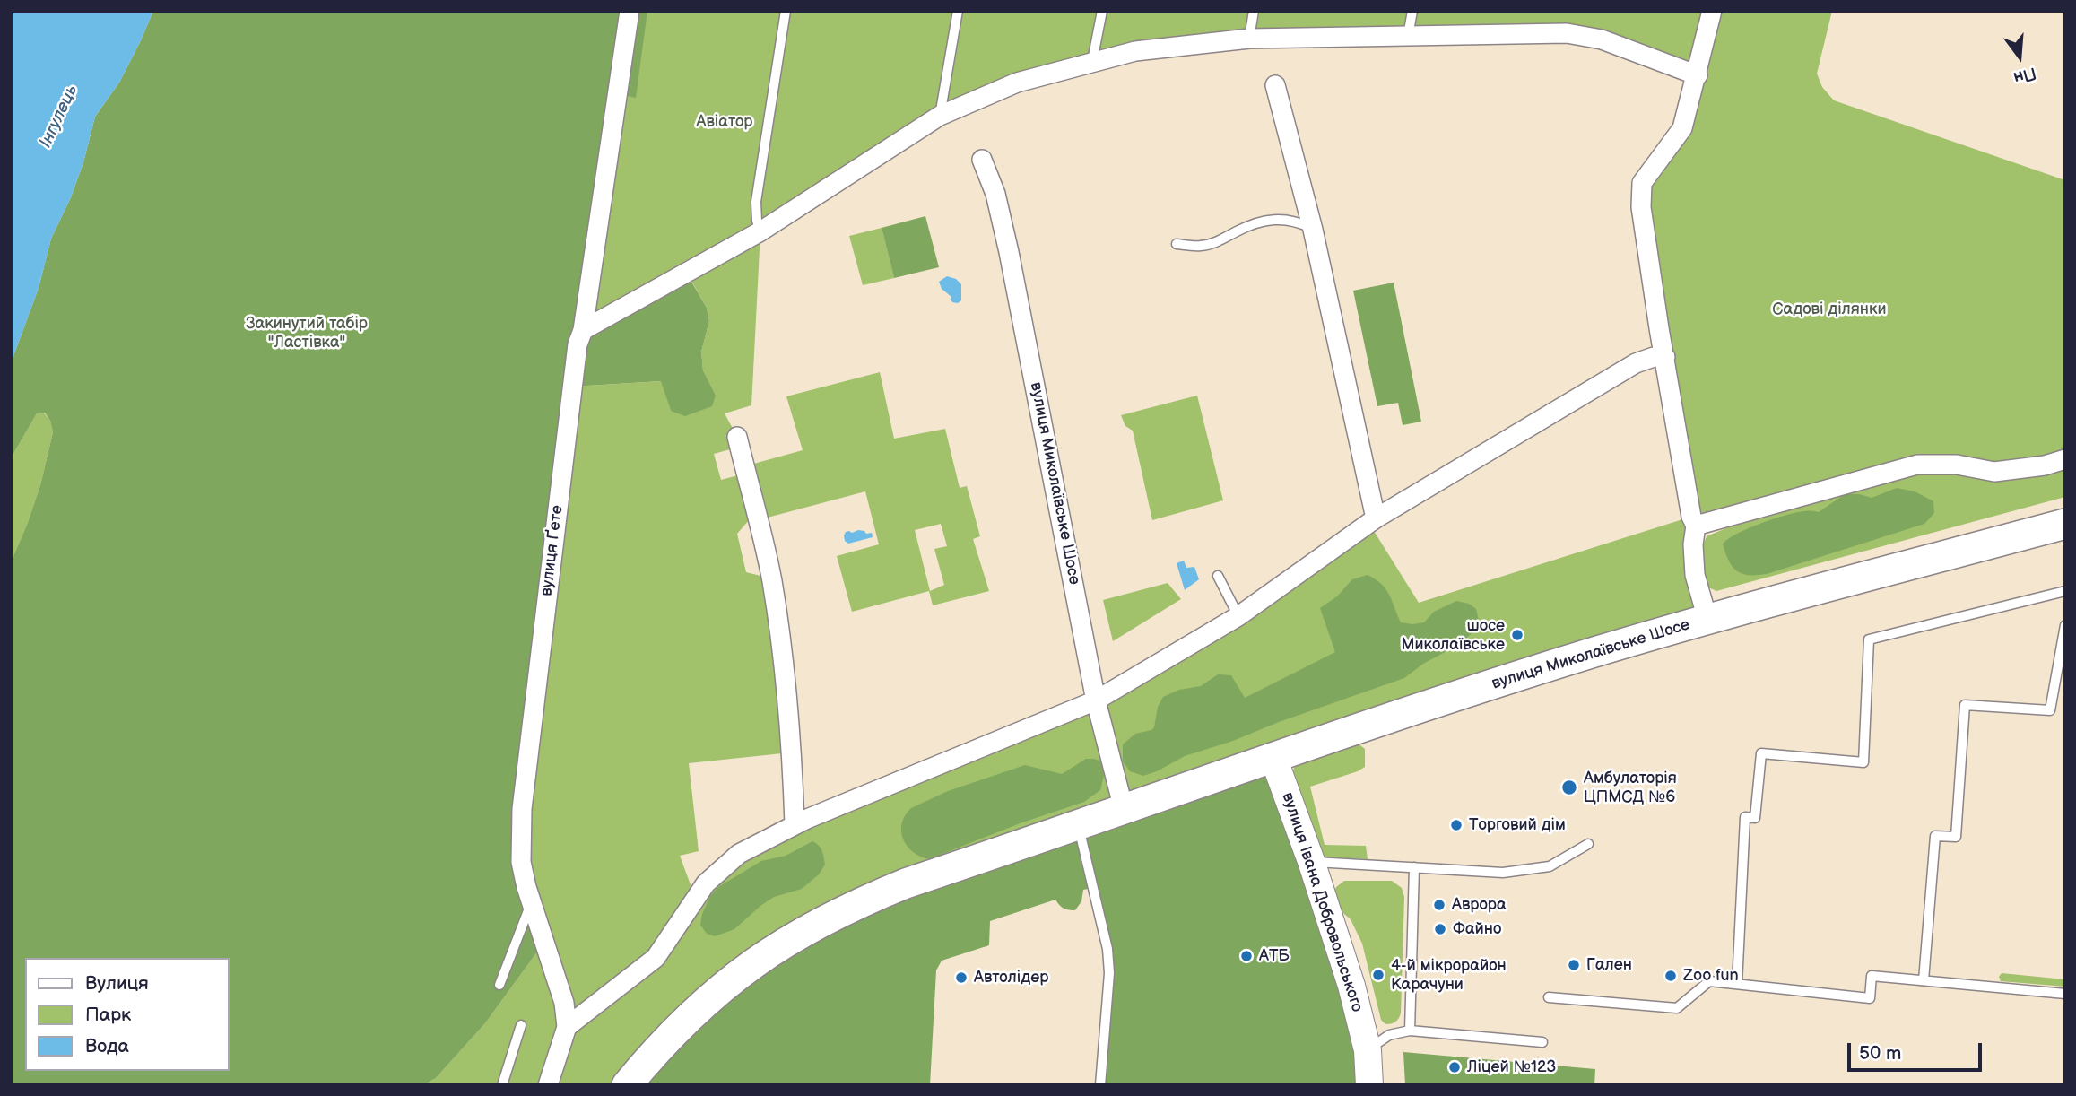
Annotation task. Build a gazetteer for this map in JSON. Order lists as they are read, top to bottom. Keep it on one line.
{"streets":{"main road":["вулиця Миколаївське Шосе"],"street":["вулиця Ґете","вулиця Івана Добровольського"]},"crossings":[["вулиця Миколаївське Шосе","вулиця Івана Добровольського"]],"water":["Інгулець"],"parks":["Авіатор","Садові ділянки","Закинутий табір \"Ластівка\""],"places":["шосе Миколаївське","Амбулаторія ЦПМСД №6","Торговий дім","Аврора","Файно","АТБ","Гален","4-й мікрорайон Карачуни","Zoo fun","Автолідер","Ліцей №123"],"legend":["Вулиця","Парк","Вода"],"scale_bar":"50 m","north":"bottom"}
